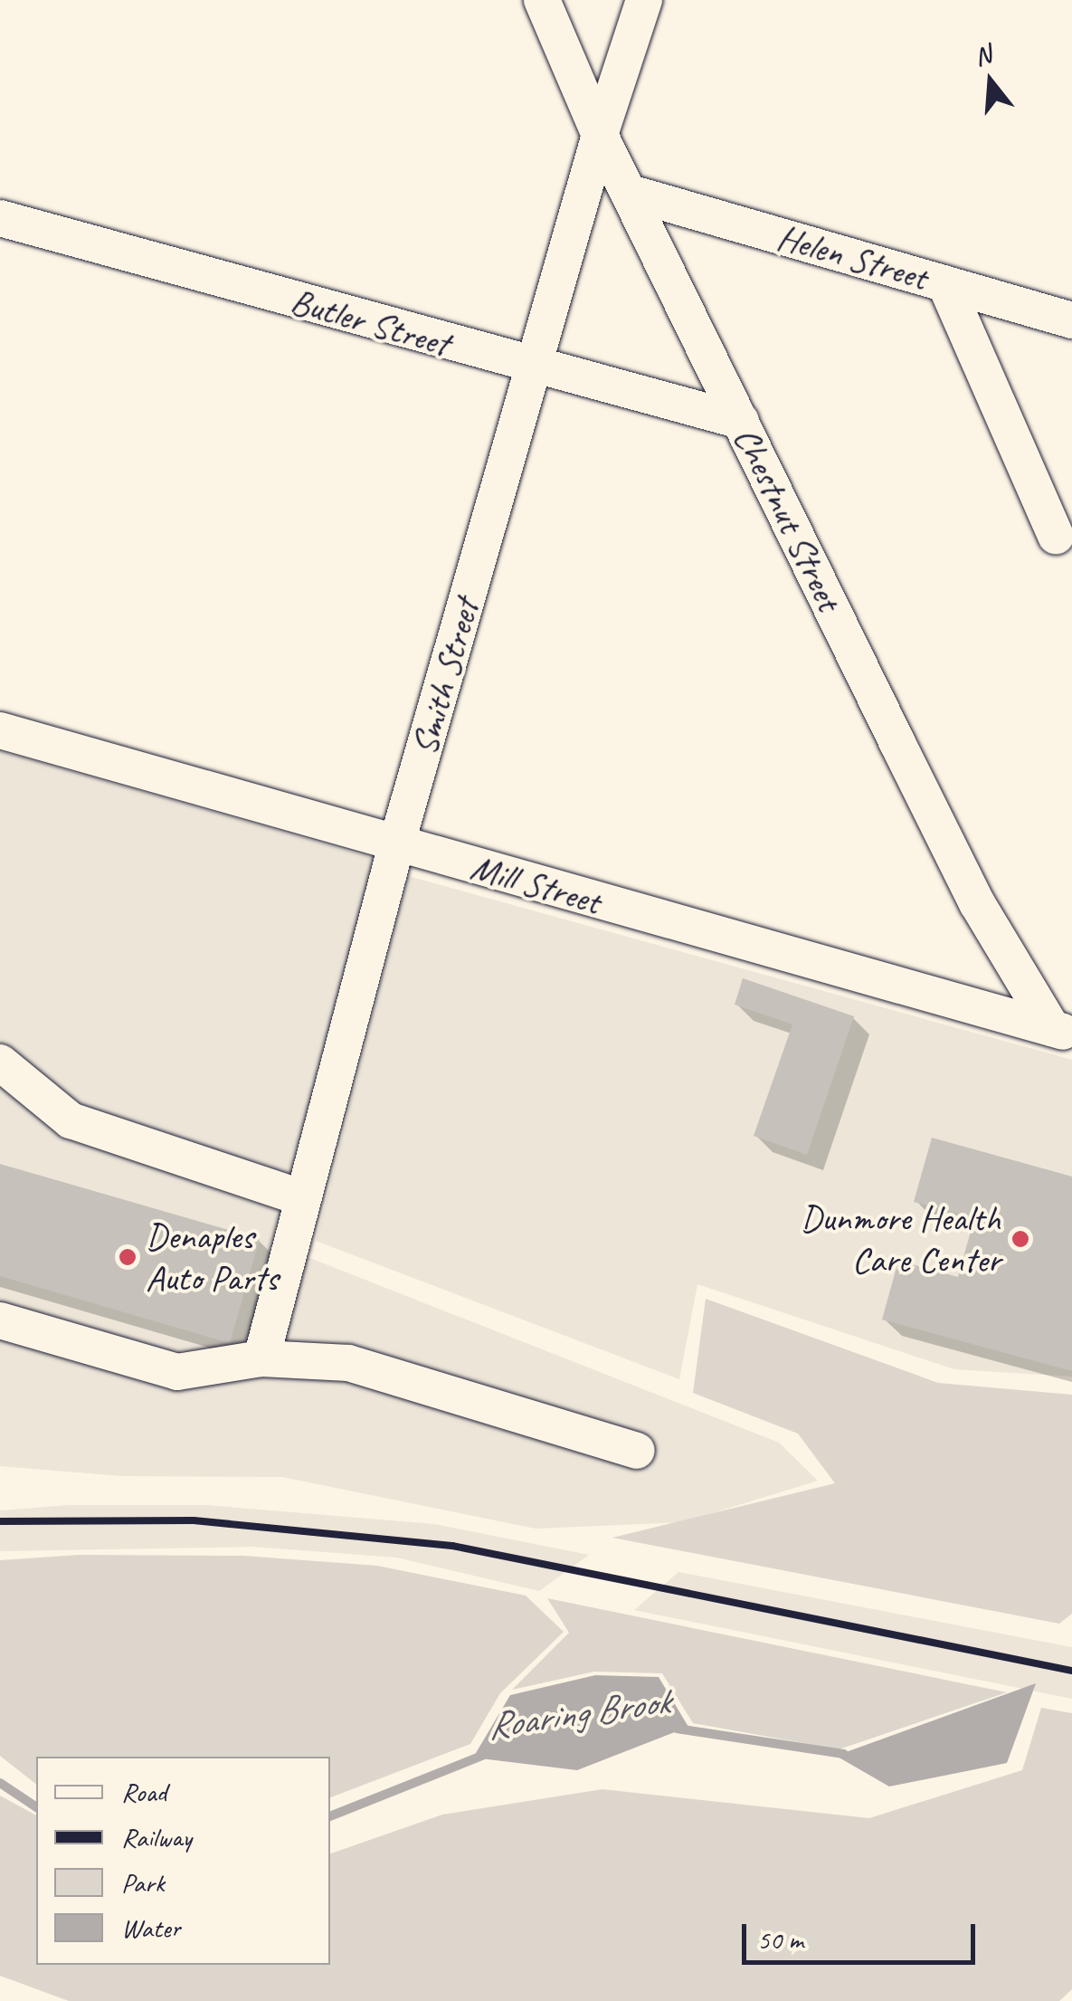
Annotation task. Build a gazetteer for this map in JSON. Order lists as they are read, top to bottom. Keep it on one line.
{"streets":{"street":["Helen Street","Butler Street","Chestnut Street","Smith Street","Mill Street"]},"crossings":[["Helen Street","Chestnut Street"],["Butler Street","Chestnut Street"],["Butler Street","Smith Street"],["Chestnut Street","Smith Street"],["Chestnut Street","Mill Street"],["Smith Street","Mill Street"]],"water":["Roaring Brook"],"places":["Dunmore Health Care Center","Denaples Auto Parts"],"legend":["Road","Railway","Park","Water"],"scale_bar":"50 m","north":"top"}
